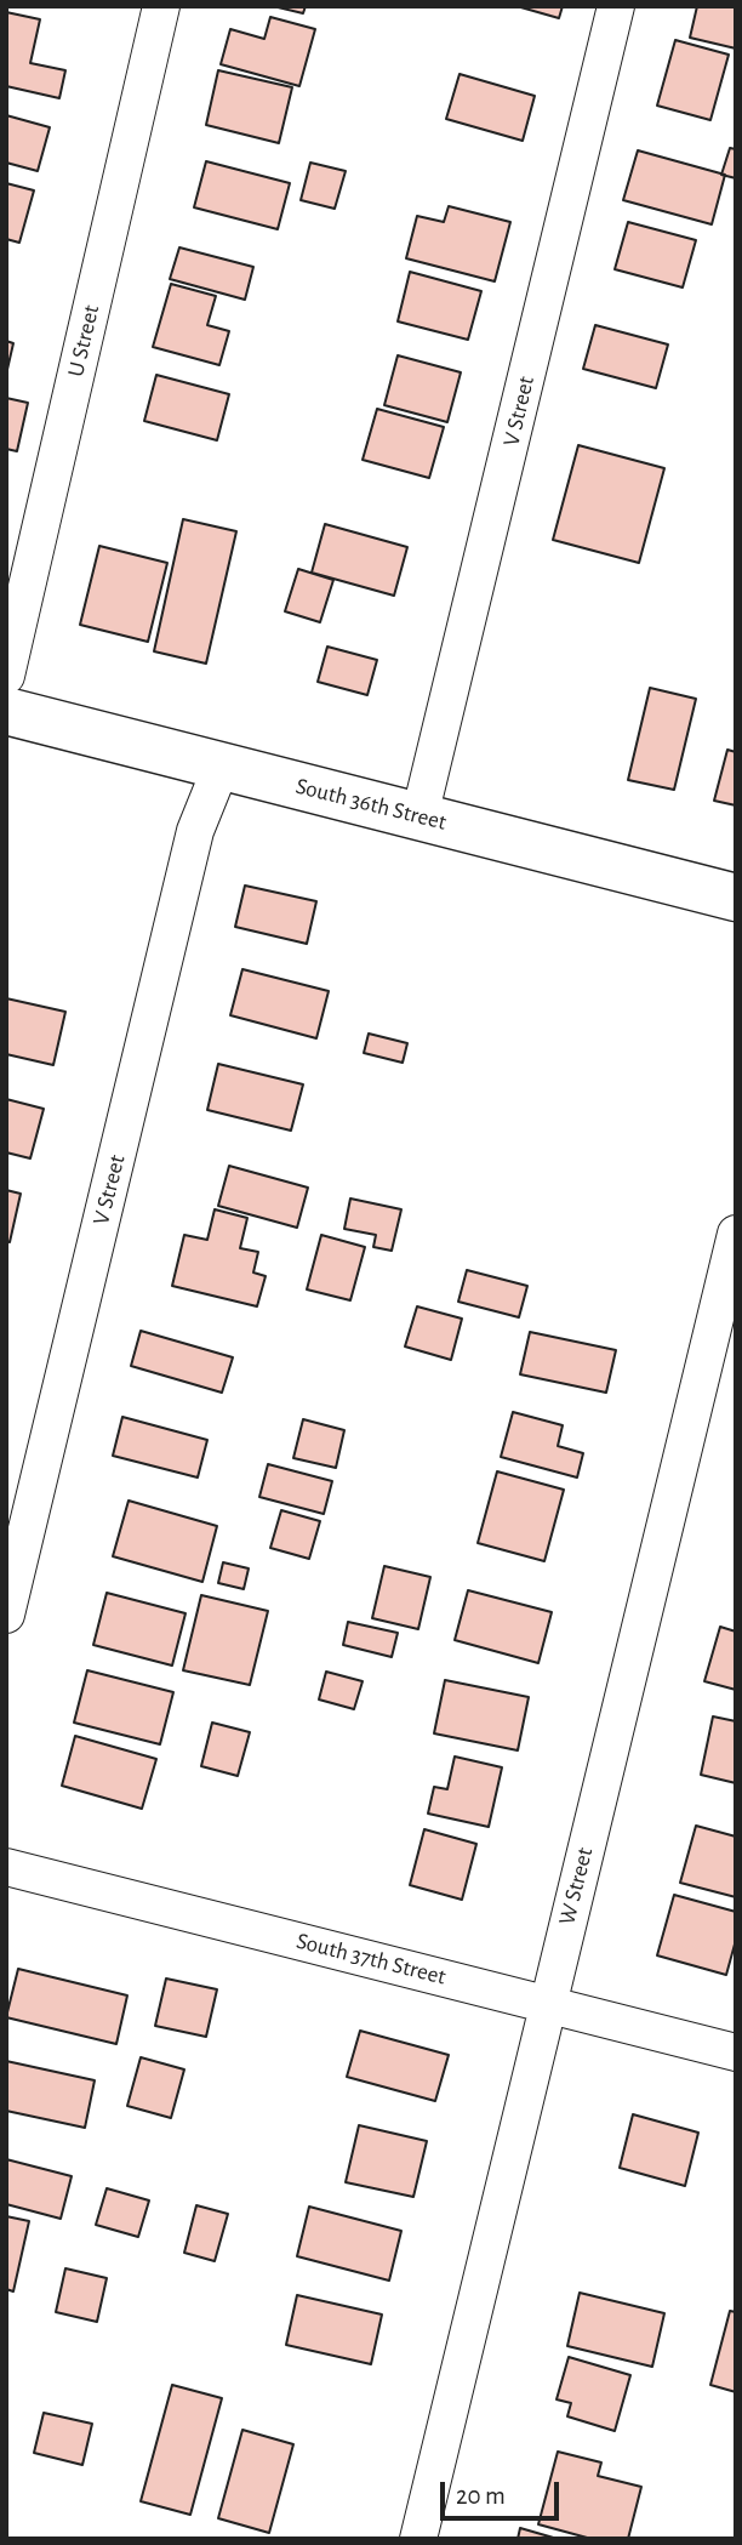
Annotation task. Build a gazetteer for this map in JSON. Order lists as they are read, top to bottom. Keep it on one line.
{"streets":{"main road":["South 36th Street"],"street":["U Street","V Street","W Street","South 37th Street"]},"crossings":[["V Street","South 36th Street"],["W Street","South 37th Street"]],"scale_bar":"20 m"}
